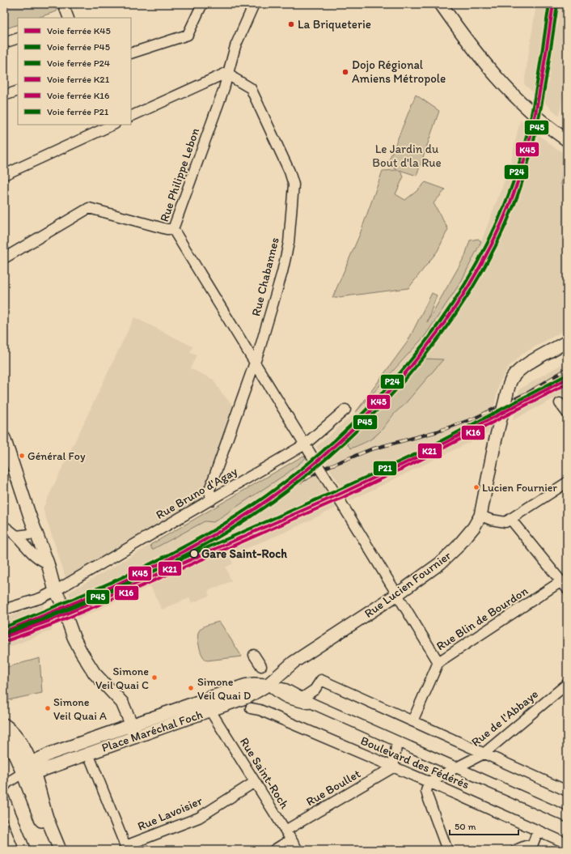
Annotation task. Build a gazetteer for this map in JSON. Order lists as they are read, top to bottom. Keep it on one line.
{"streets":{"main road":["Rue Lucien Fournier","Place Maréchal Foch"],"street":["Rue Philippe Lebon","Rue Chabannes","Rue Bruno d'Agay","Rue Blin de Bourdon","Rue de l'Abbaye","Boulevard des Fédérés","Rue Saint-Roch","Rue Boullet","Rue Lavoisier"]},"crossings":[["Rue Philippe Lebon","Rue Chabannes"],["Rue Philippe Lebon","Rue Bruno d'Agay"],["Rue Philippe Lebon","Rue Lucien Fournier"],["Rue Philippe Lebon","Rue Blin de Bourdon"],["Rue Chabannes","Rue Bruno d'Agay"],["Rue Lucien Fournier","Place Maréchal Foch"],["Rue Lucien Fournier","Boulevard des Fédérés"],["Rue de l'Abbaye","Boulevard des Fédérés"],["Place Maréchal Foch","Boulevard des Fédérés"],["Place Maréchal Foch","Rue Saint-Roch"],["Boulevard des Fédérés","Rue Boullet"],["Rue Saint-Roch","Rue Boullet"],["Rue Saint-Roch","Rue Lavoisier"]],"parks":["Le Jardin du Bout d'la Rue"],"places":["La Briqueterie","Dojo Régional Amiens Métropole","Général Foy","Lucien Fournier","Gare Saint-Roch","Simone Veil Quai C","Simone Veil Quai D","Simone Veil Quai A"],"lines":["rail line K45","rail line P24","rail line P45","rail line P21","rail line K21","rail line K16"],"legend":["Voie ferrée K45","Voie ferrée P45","Voie ferrée P24","Voie ferrée K21","Voie ferrée K16","Voie ferrée P21"],"scale_bar":"50 m"}
